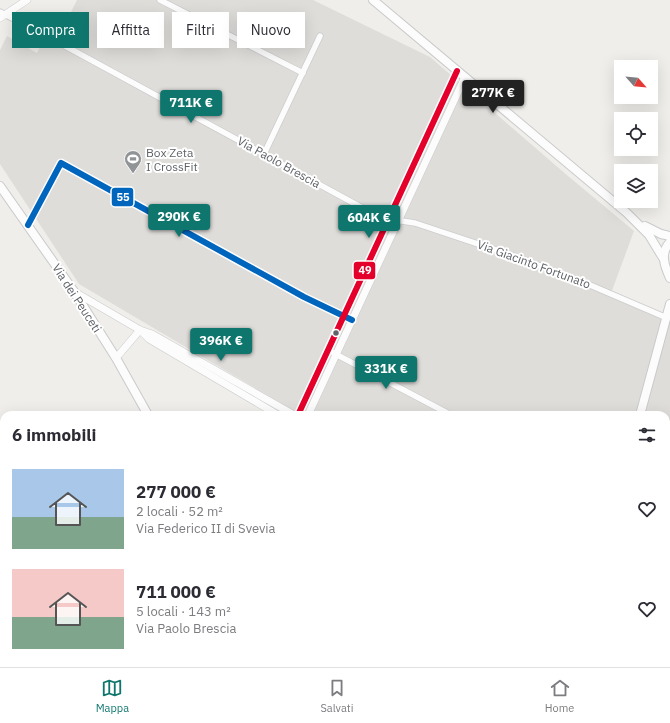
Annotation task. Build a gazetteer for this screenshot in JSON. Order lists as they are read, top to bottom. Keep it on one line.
{"streets":{"main road":["Via dei Peuceti"],"street":["Via Paolo Brescia","Via Giacinto Fortunato"]},"crossings":[["Via Paolo Brescia","Via Giacinto Fortunato"]],"places":{"sports":["Box Zeta I CrossFit"]},"lines":["transit line 49","transit line 55"],"north":"bottom right","page":{"chip":["Compra","Affitta","Filtri","Nuovo"],"price":["277K €","711K €","290K €","604K €","396K €","331K €"],"heading":"6 immobili","list":[{"name":"277 000 €","note":"2 locali · 52 m² · Via Federico II di Svevia"},{"name":"711 000 €","note":"5 locali · 143 m² · Via Paolo Brescia"}],"tabs":["Mappa","Salvati","Home"]}}
